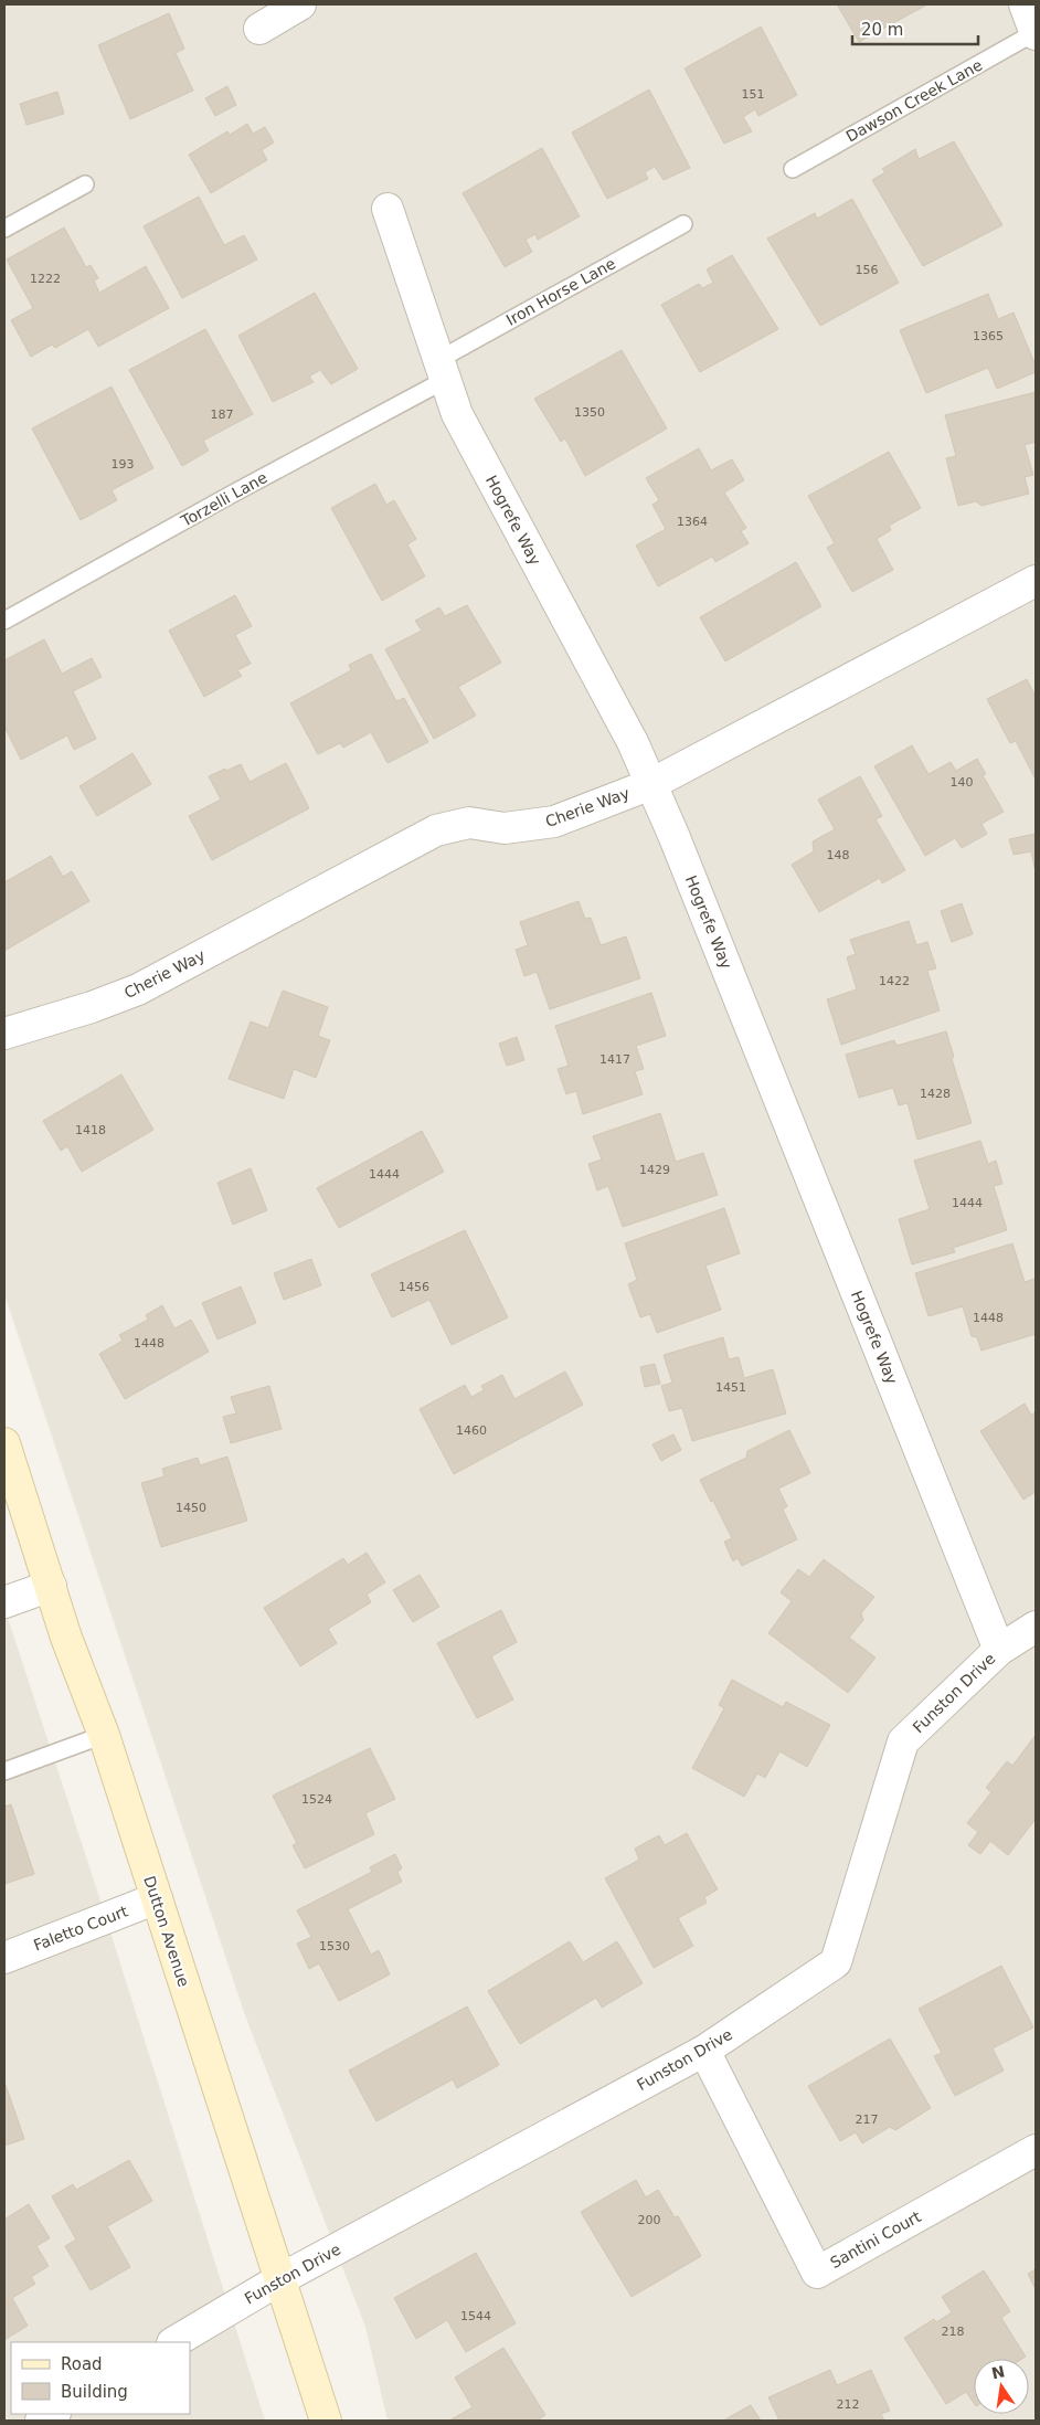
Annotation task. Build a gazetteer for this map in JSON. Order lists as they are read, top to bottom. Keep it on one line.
{"streets":{"main road":["Dutton Avenue"],"street":["Hogrefe Way","Cherie Way","Funston Drive","Faletto Court","Santini Court"],"lane":["Dawson Creek Lane","Iron Horse Lane","Torzelli Lane"]},"crossings":[["Iron Horse Lane","Torzelli Lane"],["Iron Horse Lane","Hogrefe Way"],["Torzelli Lane","Hogrefe Way"],["Hogrefe Way","Cherie Way"],["Hogrefe Way","Funston Drive"],["Funston Drive","Dutton Avenue"],["Funston Drive","Santini Court"],["Faletto Court","Dutton Avenue"]],"house_numbers":["151","156","1222","1365","1350","187","193","1364","140","148","1422","1417","1428","1418","1429","1444","1444","1456","1448","1448","1451","1460","1450","1524","1530","217","200","1544","218","212"],"legend":["Road","Building"],"scale_bar":"20 m","north":"top"}
